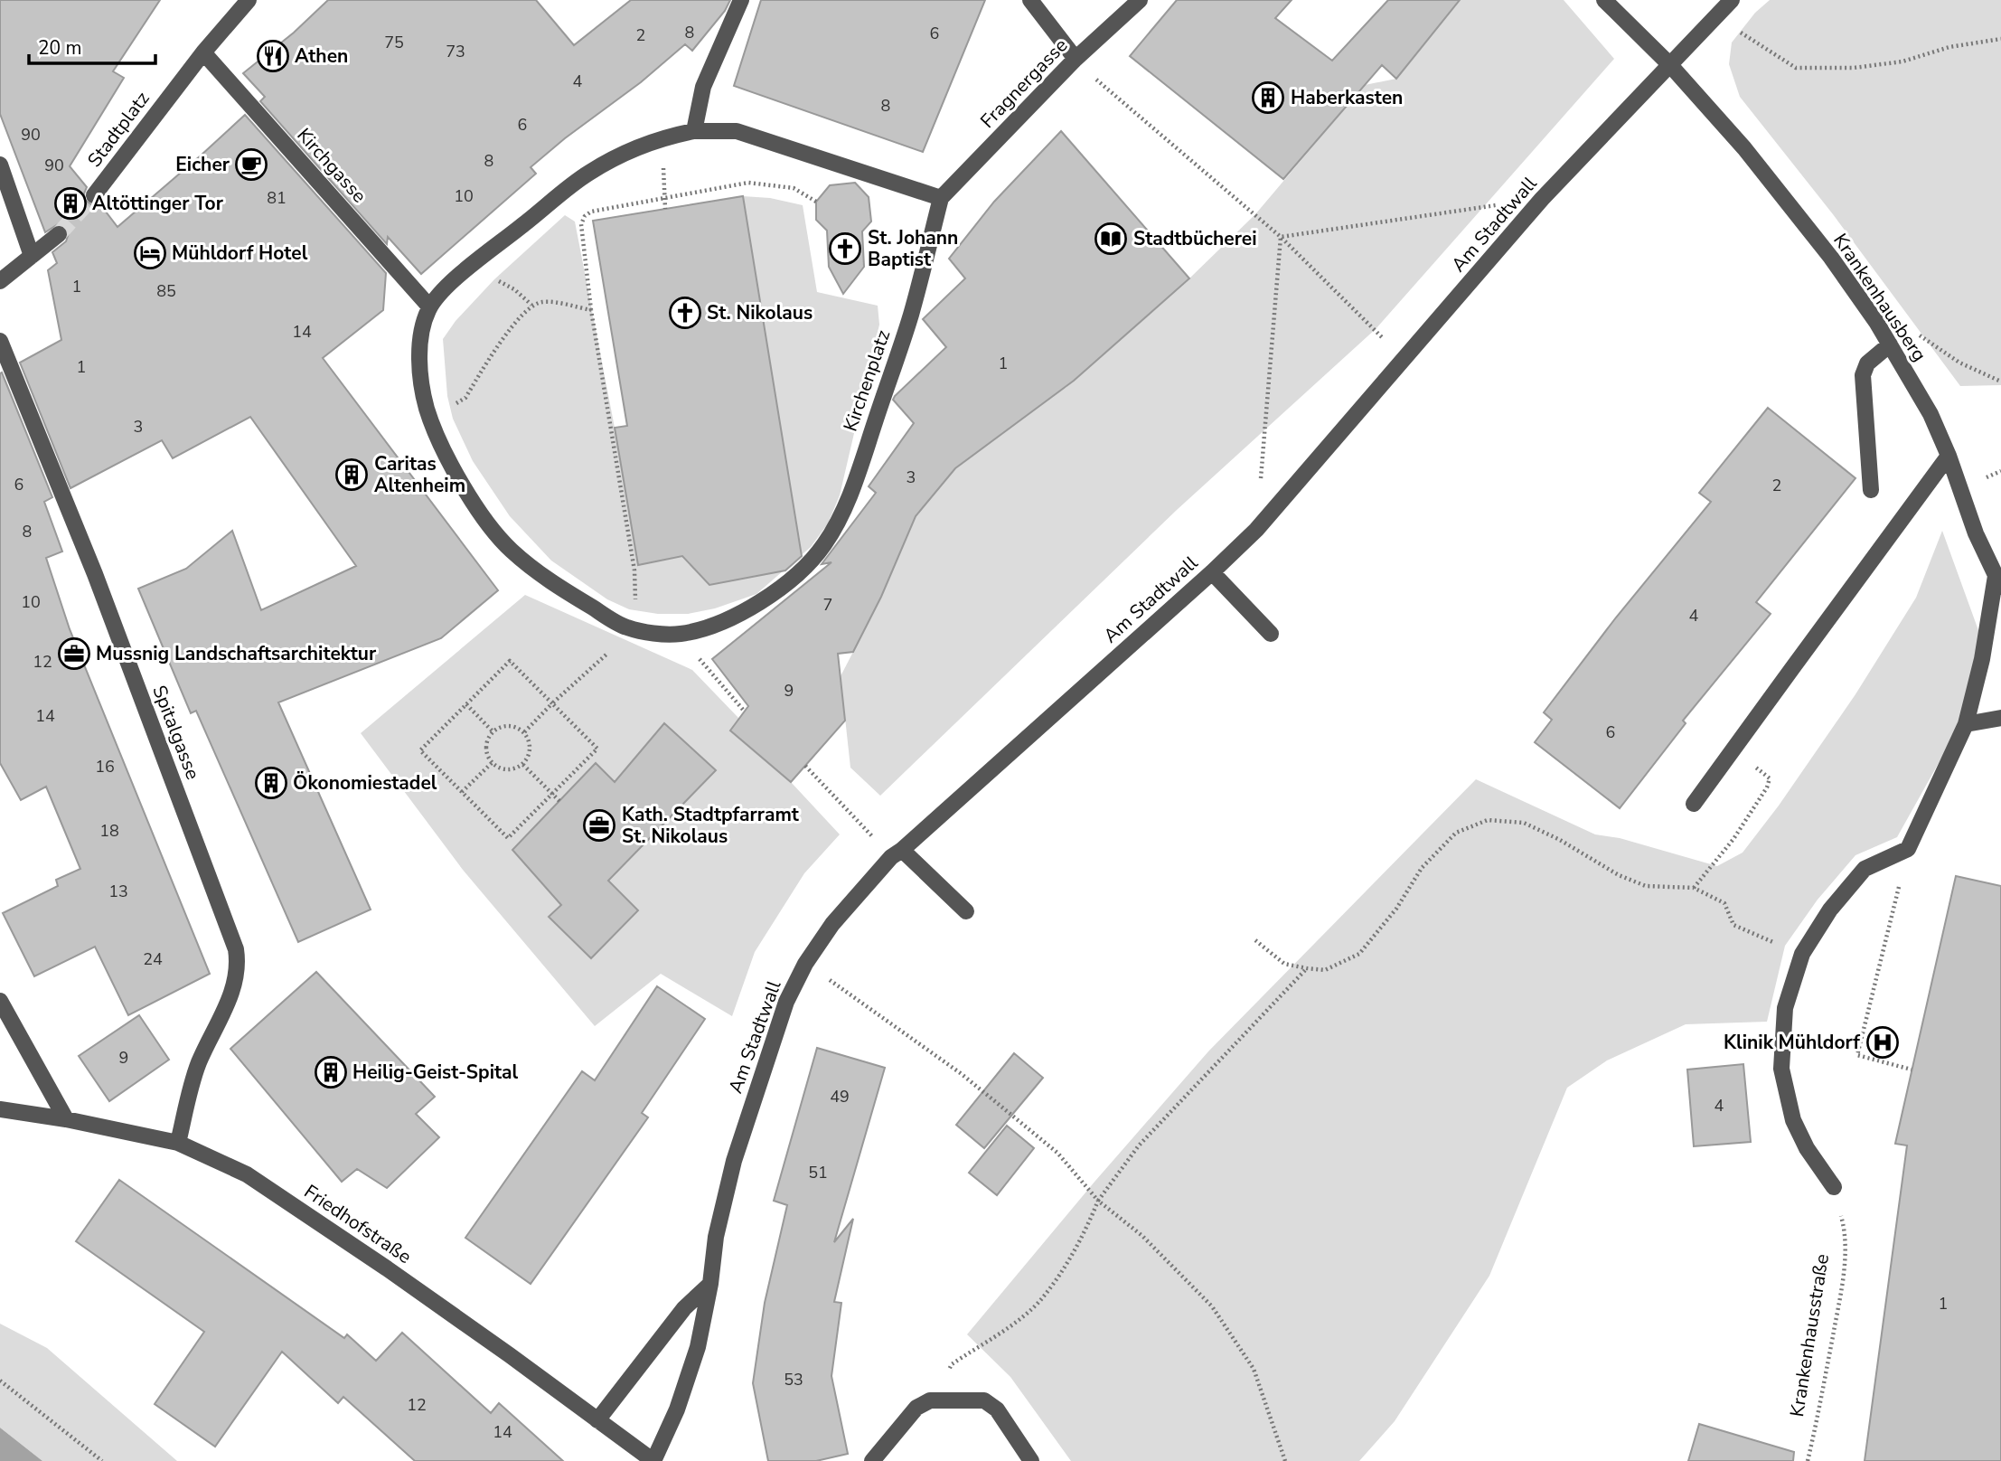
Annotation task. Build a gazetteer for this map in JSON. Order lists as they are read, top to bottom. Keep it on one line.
{"streets":{"street":["Fragnergasse","Stadtplatz","Kirchgasse","Am Stadtwall","Krankenhausberg","Kirchenplatz","Spitalgasse","Friedhofstraße"],"path":["Krankenhausstraße"]},"crossings":[["Fragnergasse","Kirchenplatz"],["Stadtplatz","Kirchgasse"],["Kirchgasse","Kirchenplatz"],["Am Stadtwall","Krankenhausberg"],["Am Stadtwall","Friedhofstraße"],["Spitalgasse","Friedhofstraße"]],"places":{"restaurant":["Athen"],"building":["Haberkasten","Altöttinger Tor","Caritas Altenheim","Ökonomiestadel","Heilig-Geist-Spital"],"cafe":["Eicher"],"library":["Stadtbücherei"],"church":["St. Johann Baptist","St. Nikolaus"],"hotel":["Mühldorf Hotel"],"office":["Mussnig Landschaftsarchitektur","Kath. Stadtpfarramt St. Nikolaus"],"hospital":["Klinik Mühldorf"]},"house_numbers":["8","6","2","75","73","4","8","6","90","8","90","10","81","1","85","14","1","1","3","3","6","2","8","10","7","4","12","9","14","6","16","18","13","24","9","49","4","51","1","53","12","14"],"scale_bar":"20 m"}
